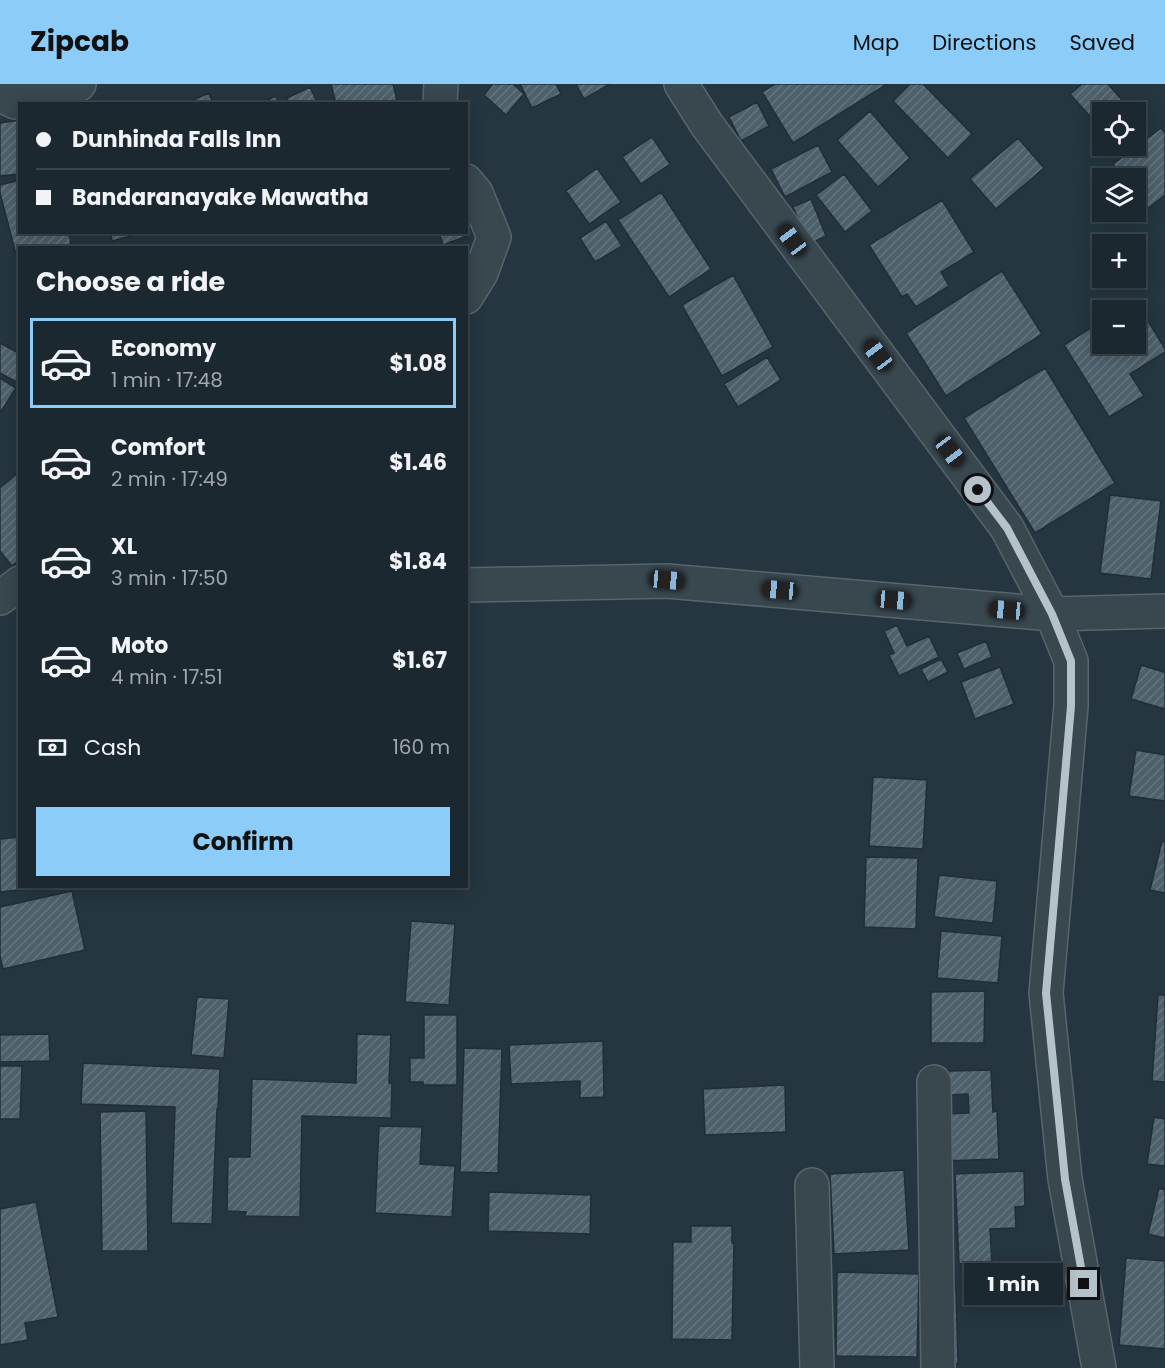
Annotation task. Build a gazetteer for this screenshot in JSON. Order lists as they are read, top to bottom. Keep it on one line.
{"page":{"header":"Zipcab","nav":["Map","Directions","Saved"],"map_buttons":["+","−"],"banner":["Dunhinda Falls Inn","Bandaranayake Mawatha"],"heading":"Choose a ride","list":[{"name":"Economy","note":"1 min · 17:48","value":"$1.08"},{"name":"Comfort","note":"2 min · 17:49","value":"$1.46"},{"name":"XL","note":"3 min · 17:50","value":"$1.84"},{"name":"Moto","note":"4 min · 17:51","value":"$1.67"}],"pay":["Cash","160 m"],"buttons":"Confirm","bubble":"1 min"}}
